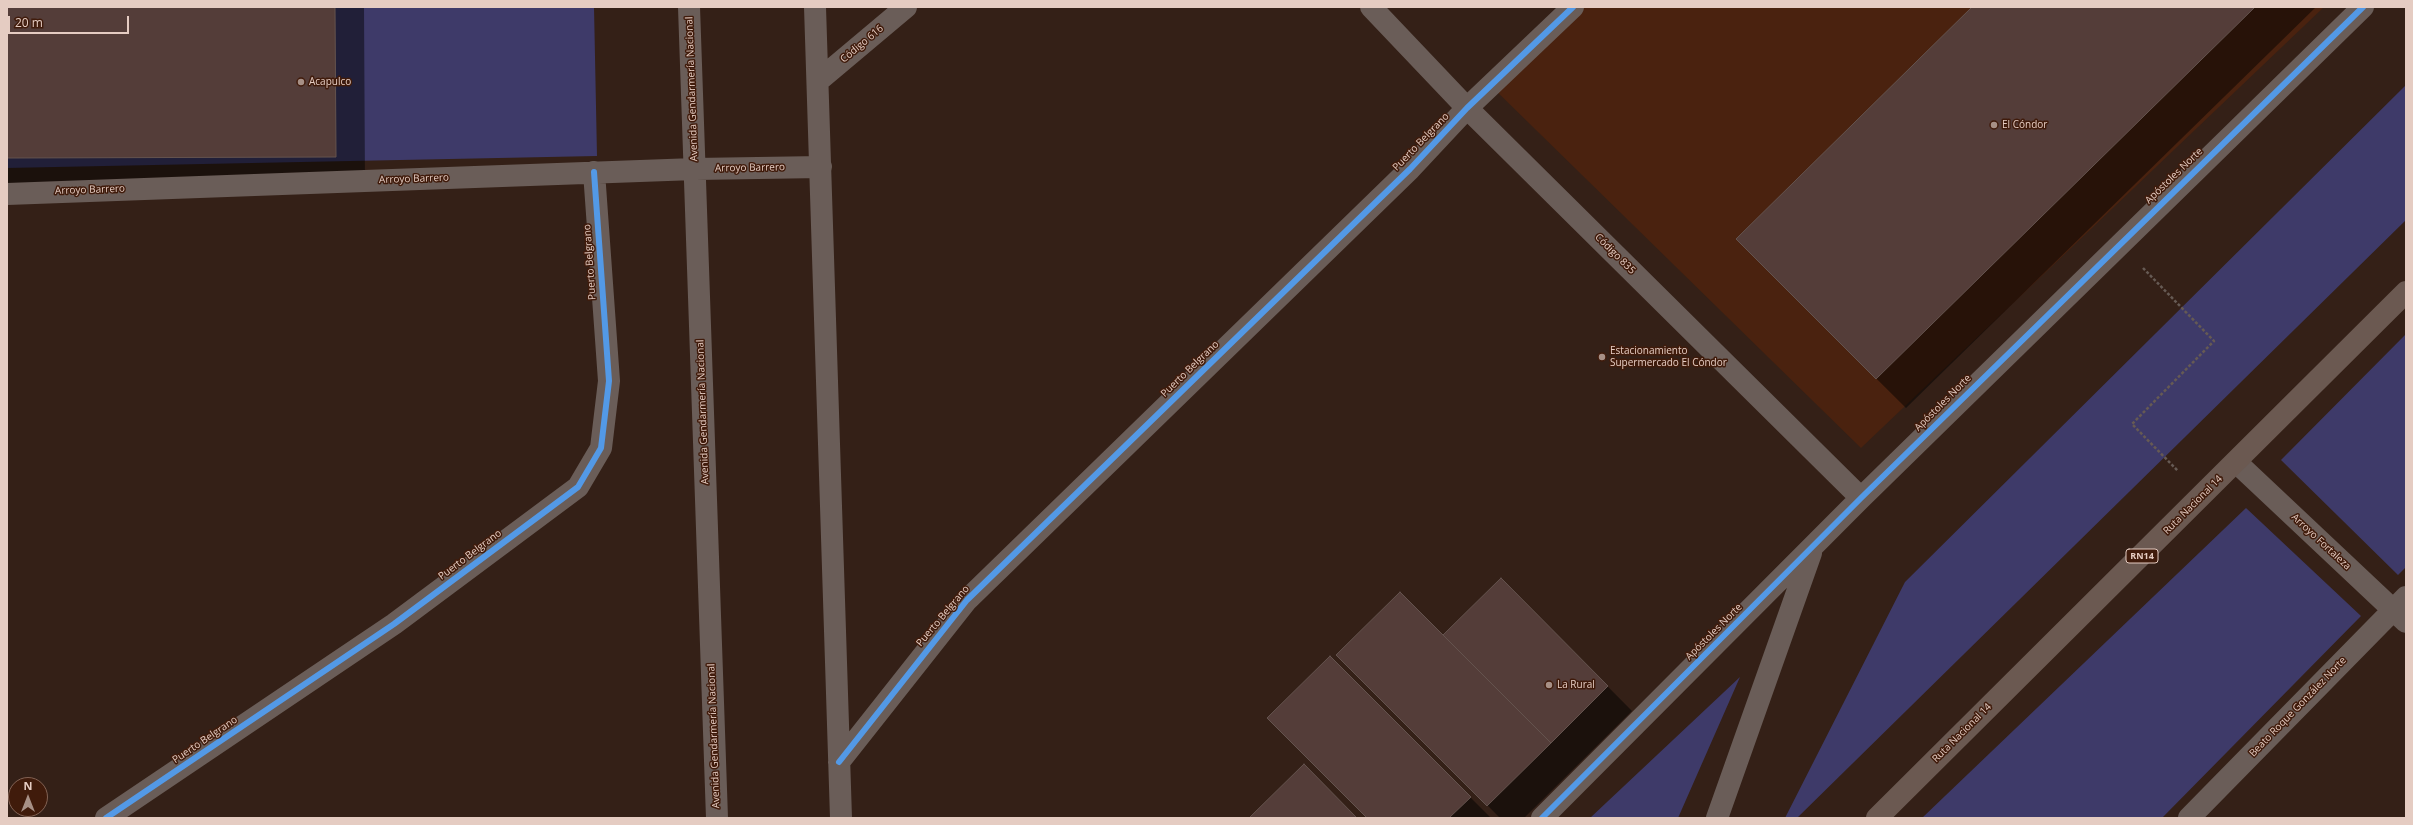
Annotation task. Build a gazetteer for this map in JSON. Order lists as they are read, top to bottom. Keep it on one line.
{"streets":{"highway":["Ruta Nacional 14","RN14"],"street":["Código 616","Avenida Gendarmería Nacional","Puerto Belgrano","Arroyo Barrero","Apóstoles Norte","Código 835","Arroyo Fortaleza","Beato Roque González Norte"]},"crossings":[["Avenida Gendarmería Nacional","Arroyo Barrero"],["Puerto Belgrano","Arroyo Barrero"],["Puerto Belgrano","Código 835"],["Apóstoles Norte","Código 835"],["Ruta Nacional 14","Arroyo Fortaleza"],["Arroyo Fortaleza","Beato Roque González Norte"]],"places":["Acapulco","El Cóndor","Estacionamiento Supermercado El Cóndor","La Rural"],"scale_bar":"20 m","north":"top"}
